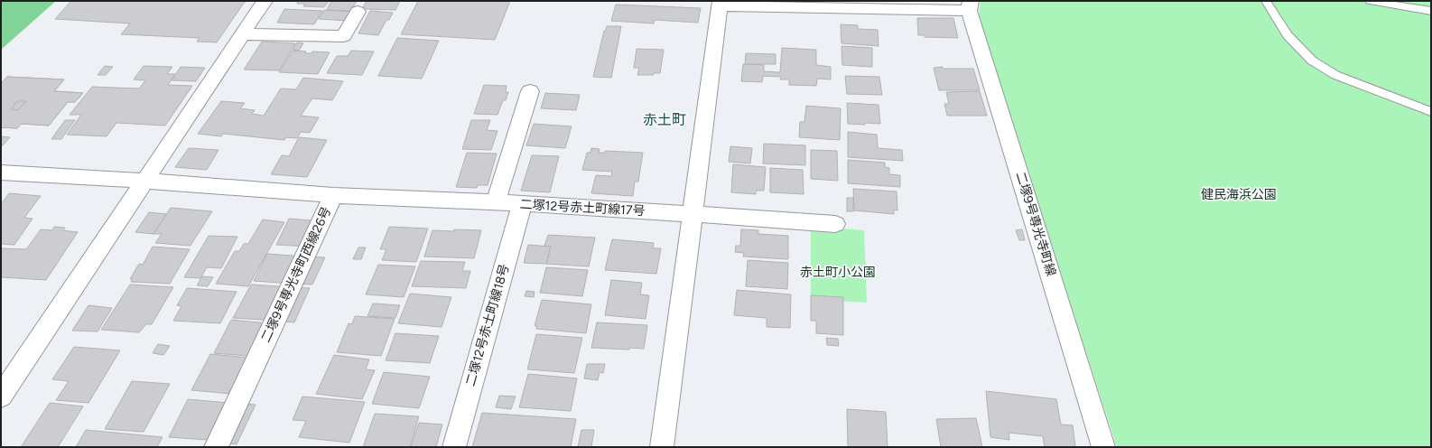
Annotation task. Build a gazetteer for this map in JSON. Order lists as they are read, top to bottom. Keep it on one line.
{"streets":{"street":["二塚12号赤土町線17号","二塚9号専光寺町線","二塚9号専光寺町西線26号","二塚12号赤土町線18号"]},"crossings":[["二塚12号赤土町線17号","二塚9号専光寺町西線26号"],["二塚12号赤土町線17号","二塚12号赤土町線18号"]],"districts":["赤土町"],"parks":["健民海浜公園","赤土町小公園"]}
